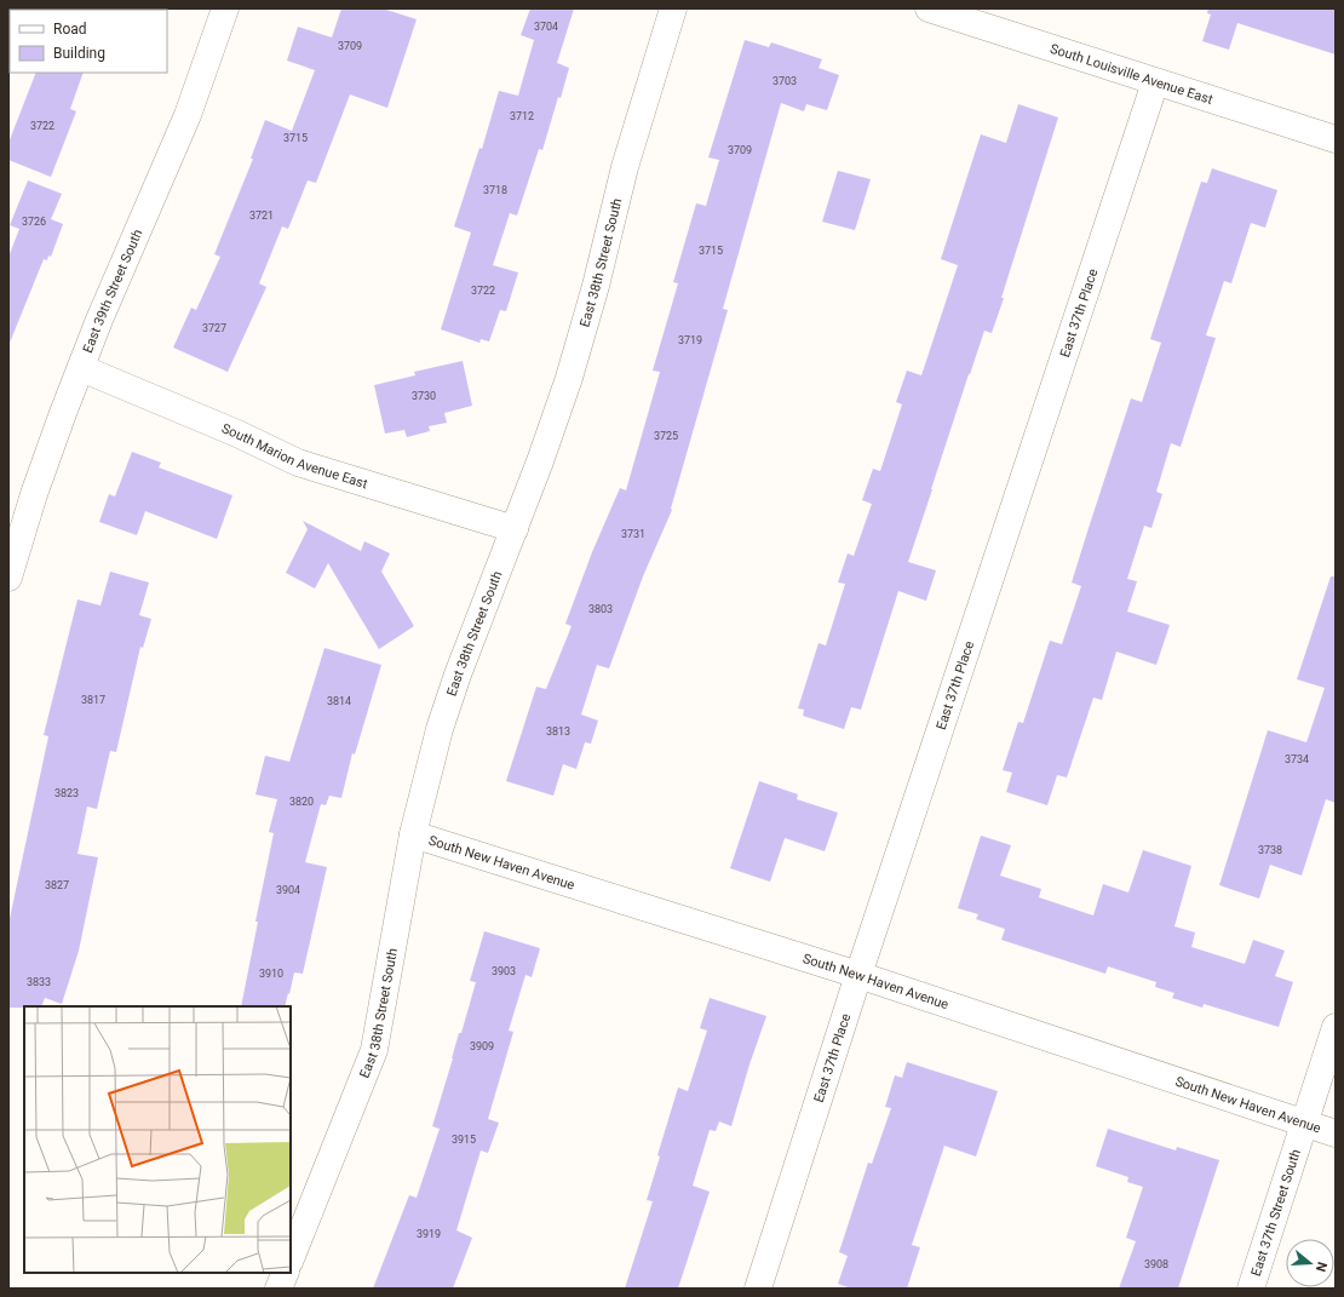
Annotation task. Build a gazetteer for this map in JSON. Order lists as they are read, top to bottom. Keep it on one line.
{"streets":{"street":["South Louisville Avenue East","East 38th Street South","East 39th Street South","East 37th Place","South Marion Avenue East","South New Haven Avenue","East 37th Street South"]},"crossings":[["South Louisville Avenue East","East 37th Place"],["East 38th Street South","South Marion Avenue East"],["East 38th Street South","South New Haven Avenue"],["East 39th Street South","South Marion Avenue East"],["East 37th Place","South New Haven Avenue"],["South New Haven Avenue","East 37th Street South"]],"house_numbers":["3704","3709","3703","3712","3722","3715","3709","3718","3721","3726","3715","3722","3727","3719","3730","3725","3731","3803","3817","3814","3813","3734","3823","3820","3738","3827","3904","3903","3910","3833","3909","3915","3919","3908"],"legend":["Road","Building"],"north":"right"}
